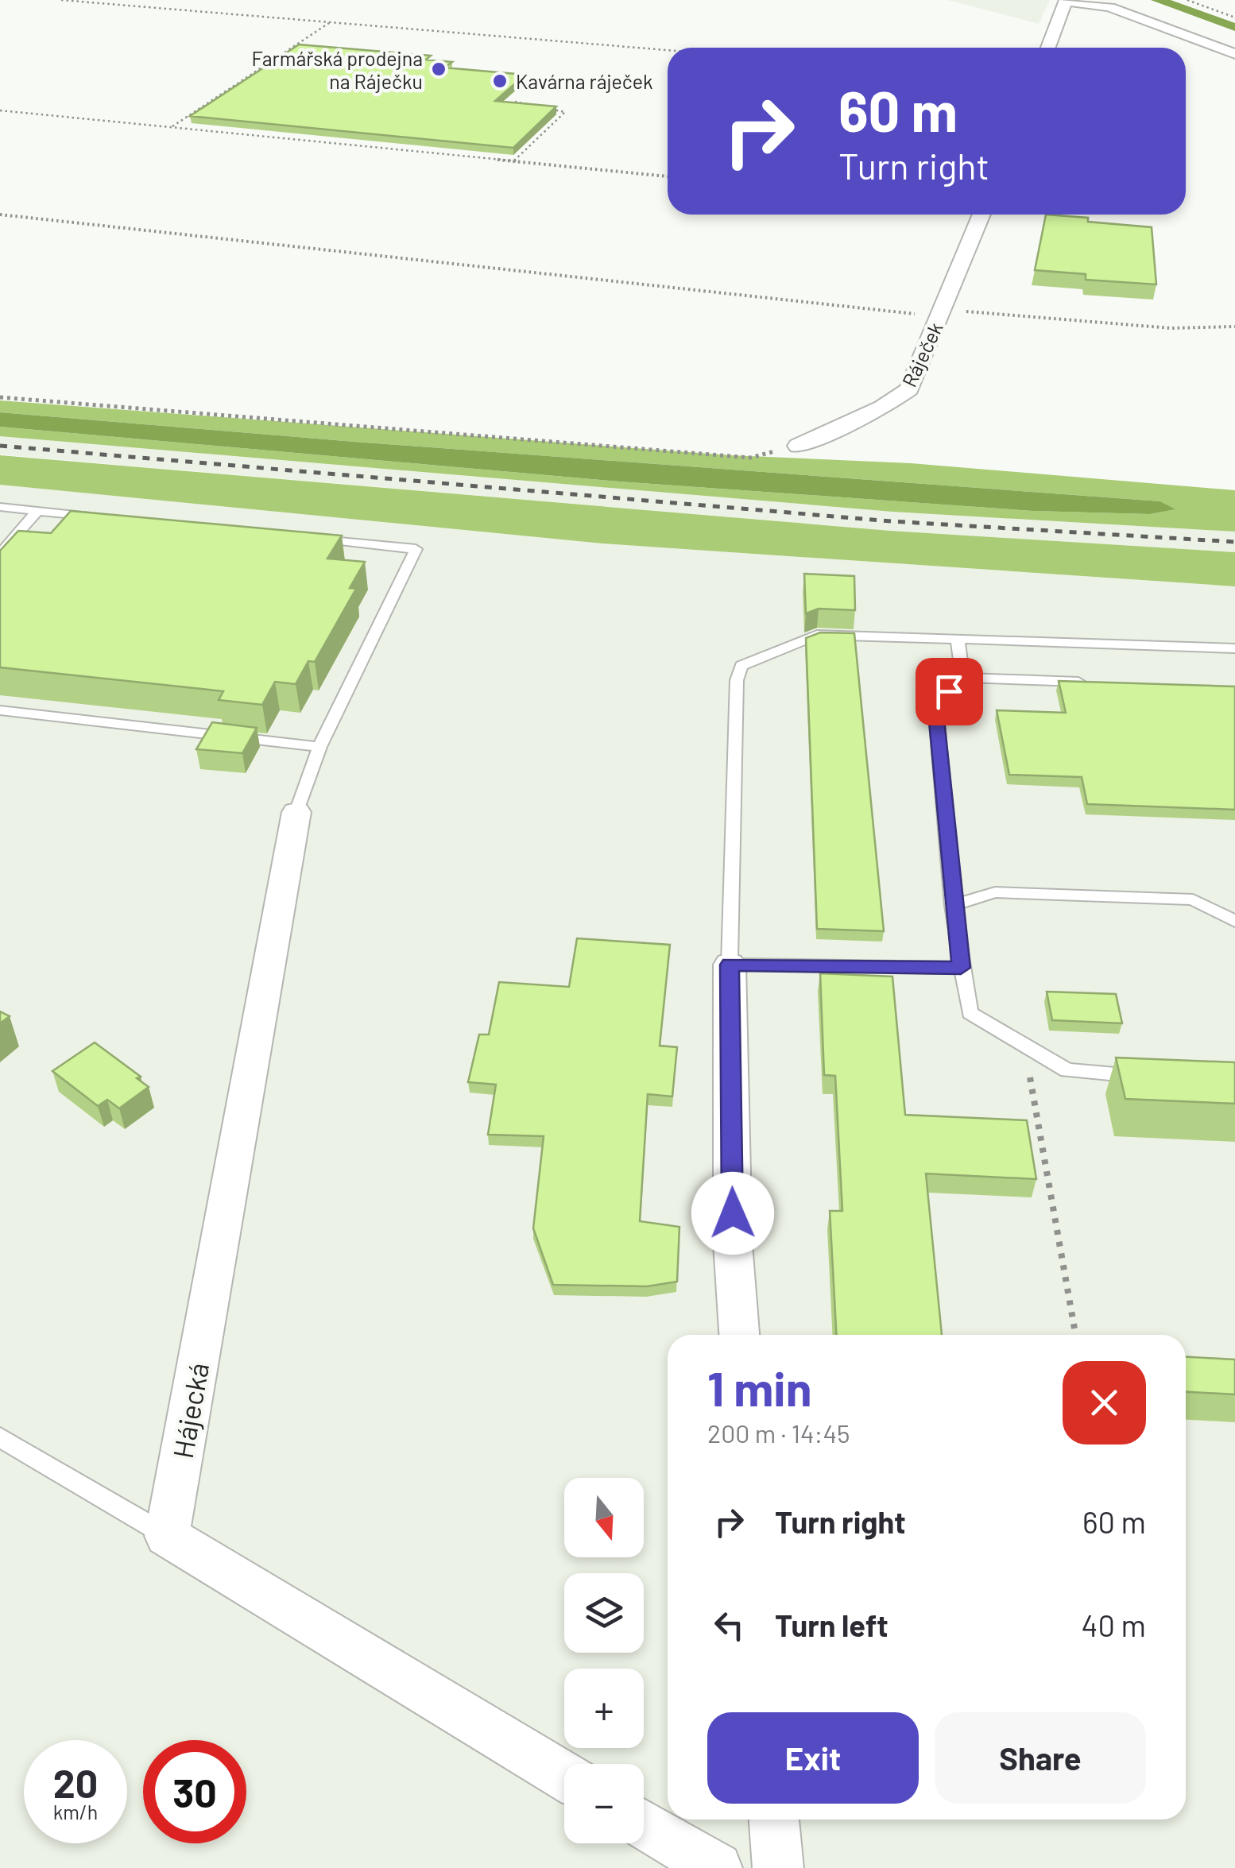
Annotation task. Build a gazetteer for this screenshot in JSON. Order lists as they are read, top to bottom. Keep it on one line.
{"streets":{"street":["Ráječek","Hájecká"]},"places":["Farmářská prodejna na Ráječku","Kavárna ráječek"],"north":"bottom","page":{"turn":["60 m","Turn right"],"heading":["1 min","200 m · 14:45"],"list":[{"name":"Turn right","value":"60 m"},{"name":"Turn left","value":"40 m"}],"map_buttons":["+","−"],"buttons":["Exit","Share"],"speed":"20 km/h","limit":"30"}}
